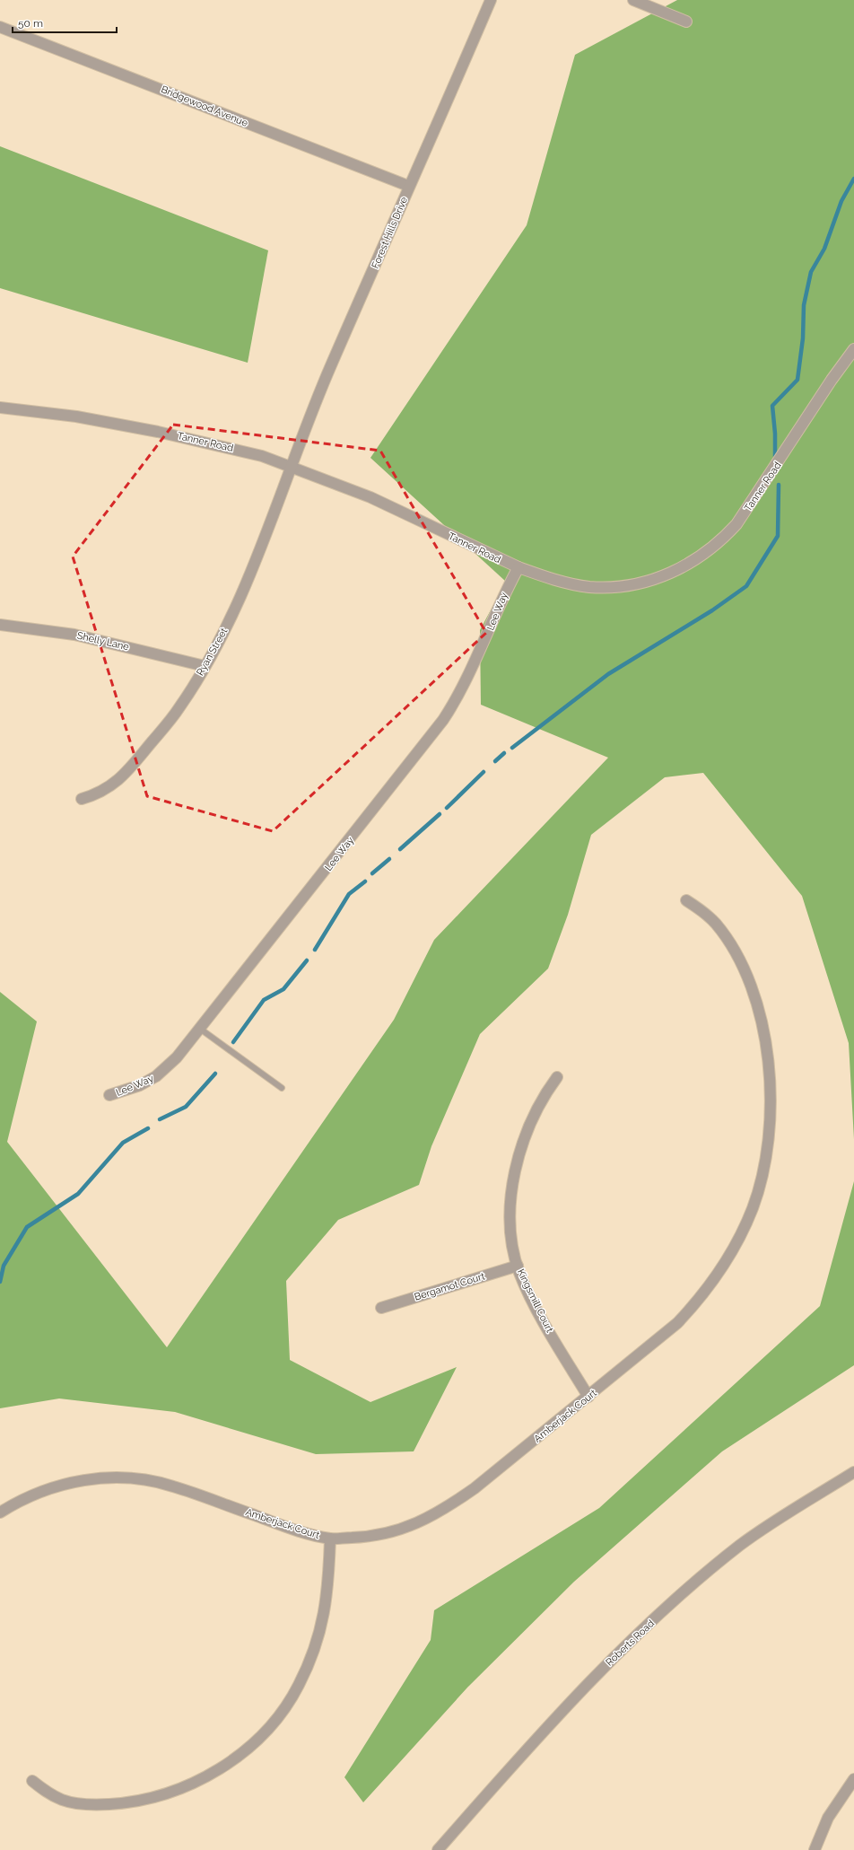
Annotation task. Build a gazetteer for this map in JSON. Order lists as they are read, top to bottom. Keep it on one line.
{"streets":{"street":["Bridgewood Avenue","Forest Hills Drive","Tanner Road","Lee Way","Shelly Lane","Ryan Street","Bergamot Court","Kingsmill Court","Amberjack Court","Roberts Road"]},"crossings":[["Bridgewood Avenue","Forest Hills Drive"],["Forest Hills Drive","Tanner Road"],["Forest Hills Drive","Ryan Street"],["Tanner Road","Lee Way"],["Tanner Road","Ryan Street"],["Shelly Lane","Ryan Street"],["Bergamot Court","Kingsmill Court"],["Kingsmill Court","Amberjack Court"]],"scale_bar":"50 m"}
